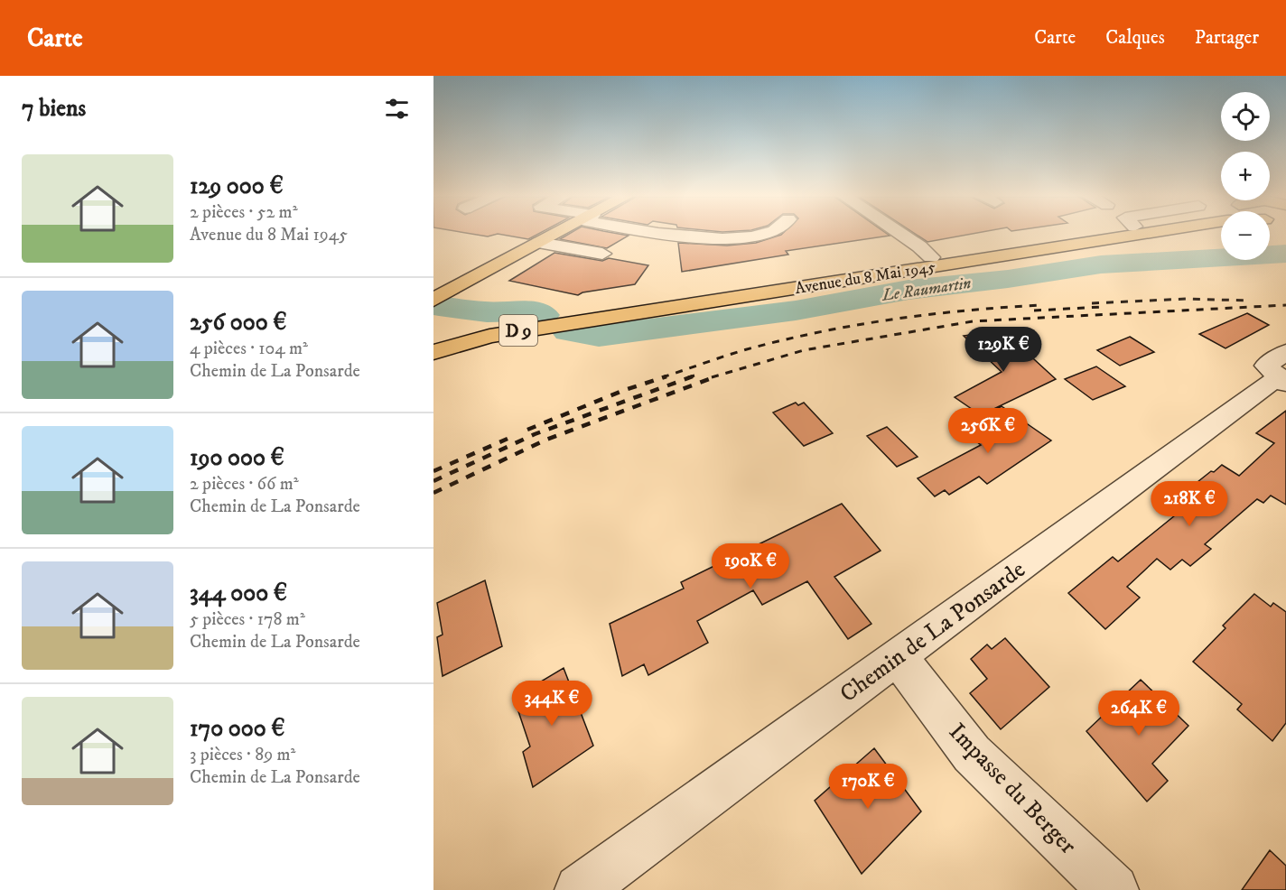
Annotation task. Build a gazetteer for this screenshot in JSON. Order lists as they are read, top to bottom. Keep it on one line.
{"streets":{"main road":["Avenue du 8 Mai 1945","D 9"],"street":["Chemin de La Ponsarde","Impasse du Berger"]},"crossings":[["Chemin de La Ponsarde","Impasse du Berger"]],"water":["Le Raumartin"],"page":{"header":"Carte","nav":["Carte","Calques","Partager"],"heading":"7 biens","map_buttons":["+","−"],"list":[{"name":"129 000 €","note":"2 pièces · 52 m² · Avenue du 8 Mai 1945"},{"name":"256 000 €","note":"4 pièces · 104 m² · Chemin de La Ponsarde"},{"name":"190 000 €","note":"2 pièces · 66 m² · Chemin de La Ponsarde"},{"name":"344 000 €","note":"5 pièces · 178 m² · Chemin de La Ponsarde"},{"name":"170 000 €","note":"3 pièces · 89 m² · Chemin de La Ponsarde"}],"price":["129K €","256K €","218K €","190K €","344K €","264K €","170K €"]}}
